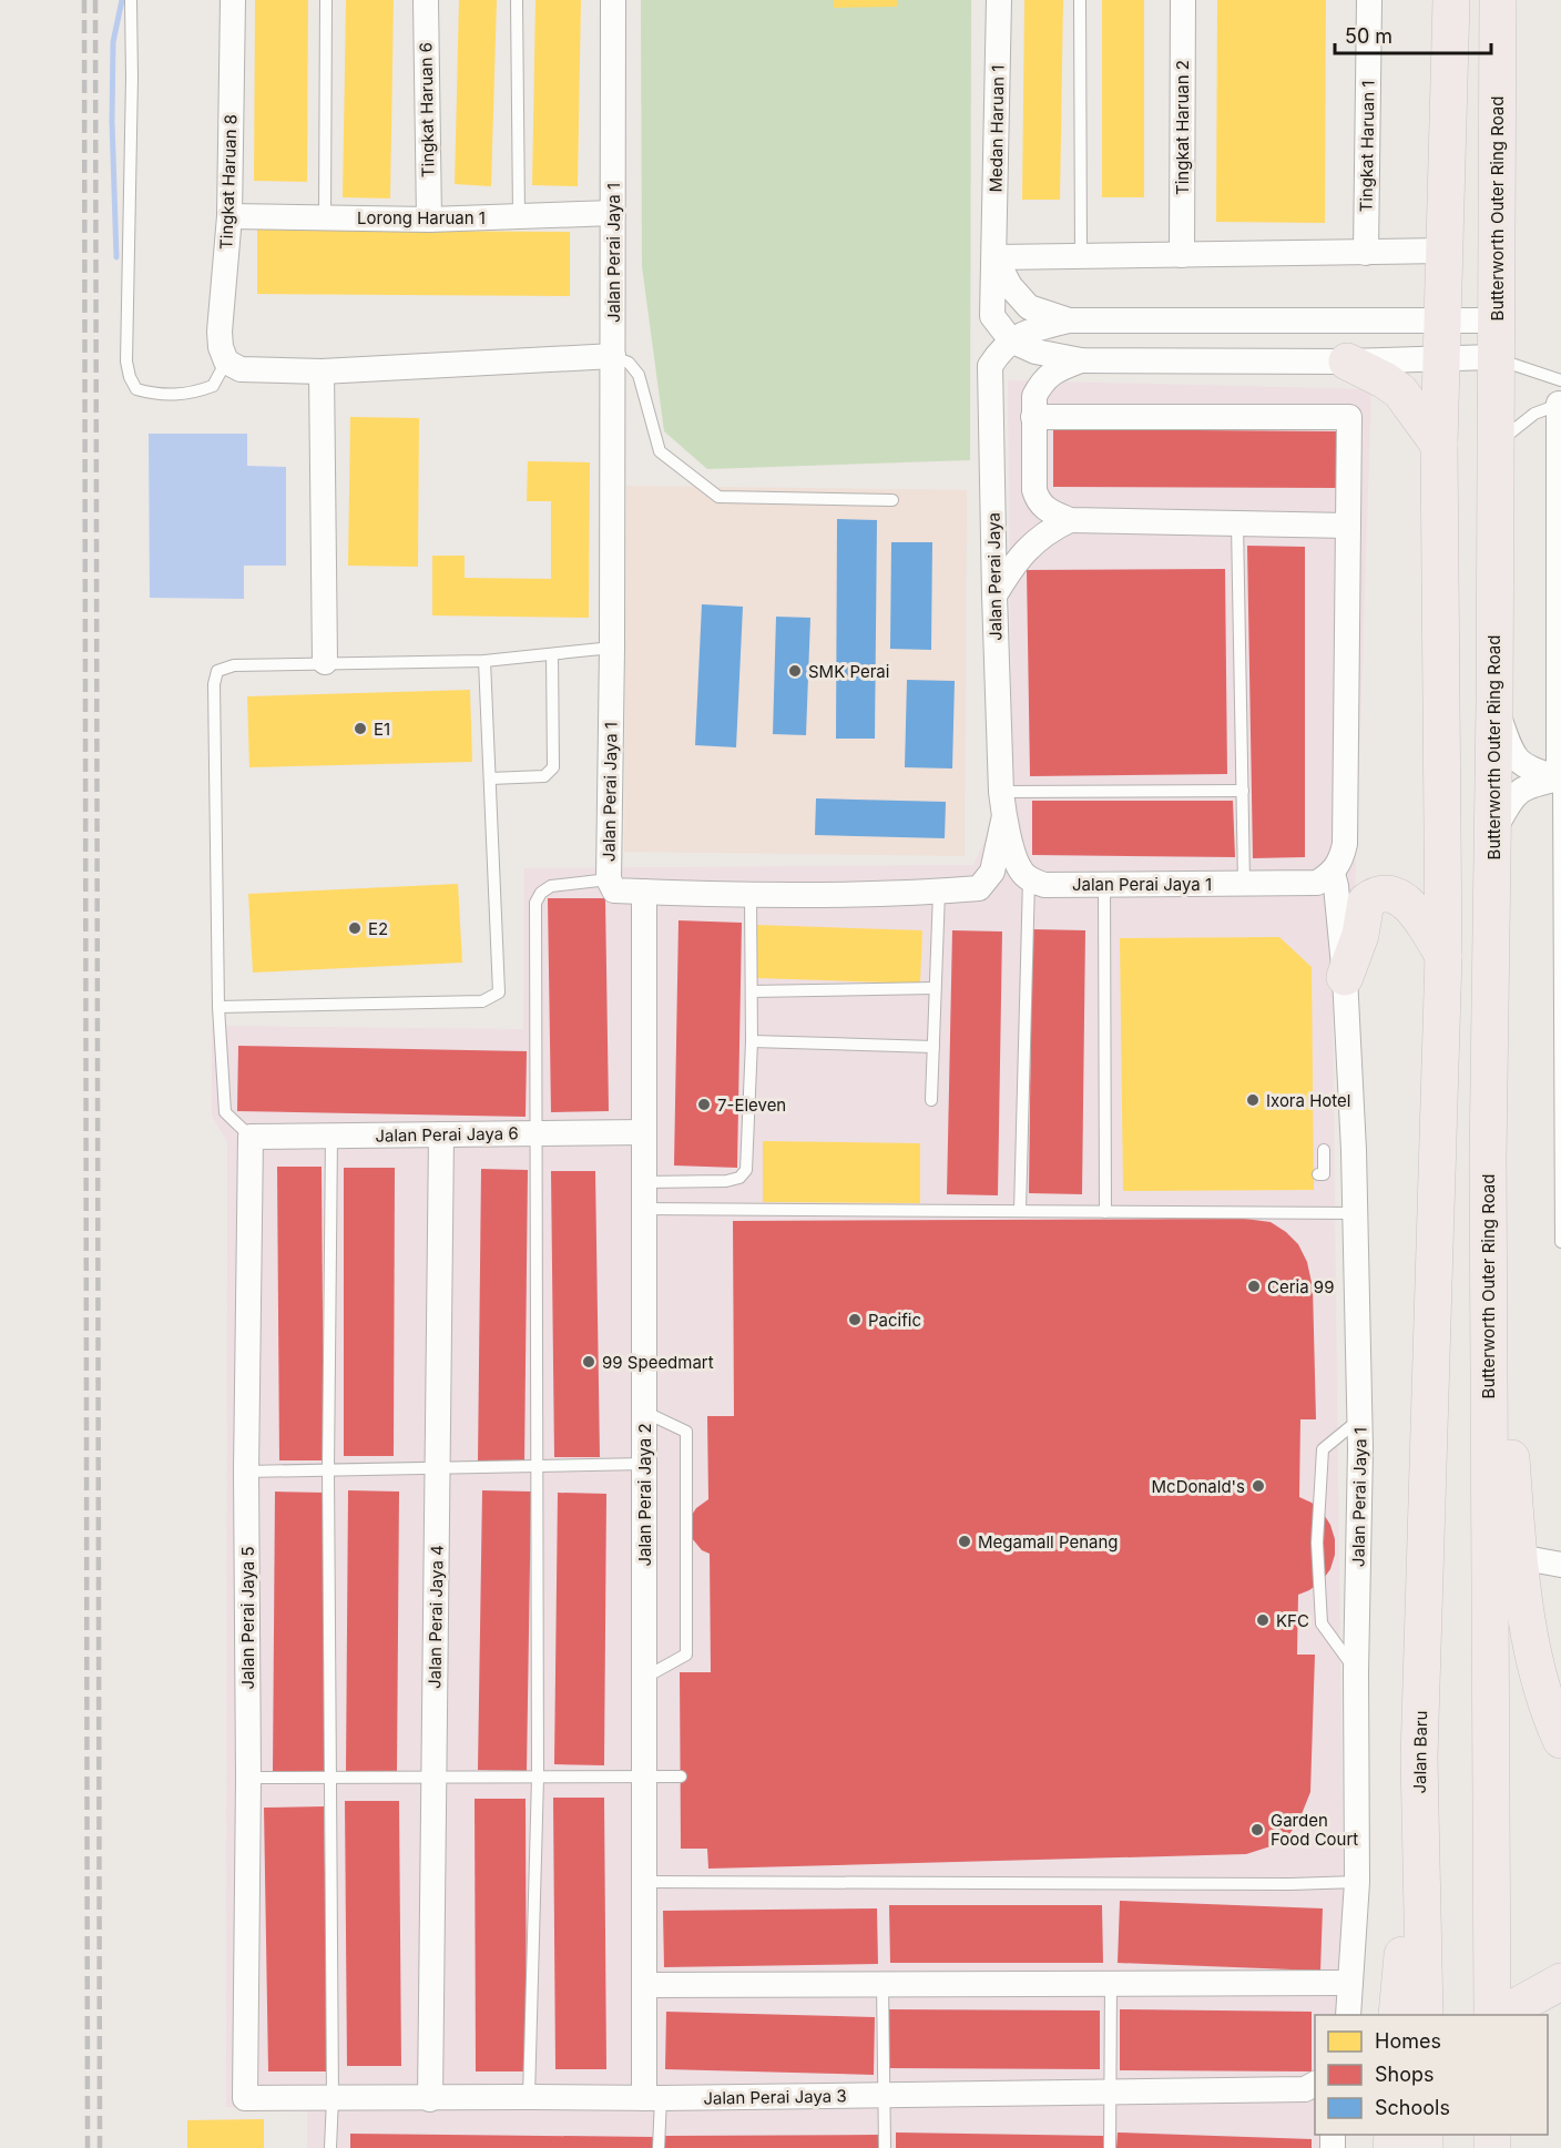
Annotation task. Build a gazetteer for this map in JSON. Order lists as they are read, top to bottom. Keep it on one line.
{"streets":{"highway":["Butterworth Outer Ring Road","Jalan Baru"],"street":["Tingkat Haruan 6","Tingkat Haruan 2","Medan Haruan 1","Tingkat Haruan 1","Tingkat Haruan 8","Lorong Haruan 1","Jalan Perai Jaya 1","Jalan Perai Jaya","Jalan Perai Jaya 6","Jalan Perai Jaya 2","Jalan Perai Jaya 4","Jalan Perai Jaya 5","Jalan Perai Jaya 3"]},"crossings":[["Tingkat Haruan 6","Lorong Haruan 1"],["Medan Haruan 1","Jalan Perai Jaya"],["Tingkat Haruan 8","Lorong Haruan 1"],["Lorong Haruan 1","Jalan Perai Jaya 1"],["Jalan Perai Jaya 1","Jalan Perai Jaya"],["Jalan Perai Jaya 1","Jalan Perai Jaya 2"],["Jalan Perai Jaya 6","Jalan Perai Jaya 2"],["Jalan Perai Jaya 6","Jalan Perai Jaya 4"],["Jalan Perai Jaya 6","Jalan Perai Jaya 5"],["Jalan Perai Jaya 2","Jalan Perai Jaya 3"],["Jalan Perai Jaya 4","Jalan Perai Jaya 3"],["Jalan Perai Jaya 5","Jalan Perai Jaya 3"]],"places":["SMK Perai","E1","E2","Ixora Hotel","7-Eleven","Ceria 99","Pacific","99 Speedmart","McDonald's","Megamall Penang","KFC","Garden Food Court"],"legend":["Homes","Shops","Schools"],"scale_bar":"50 m"}
